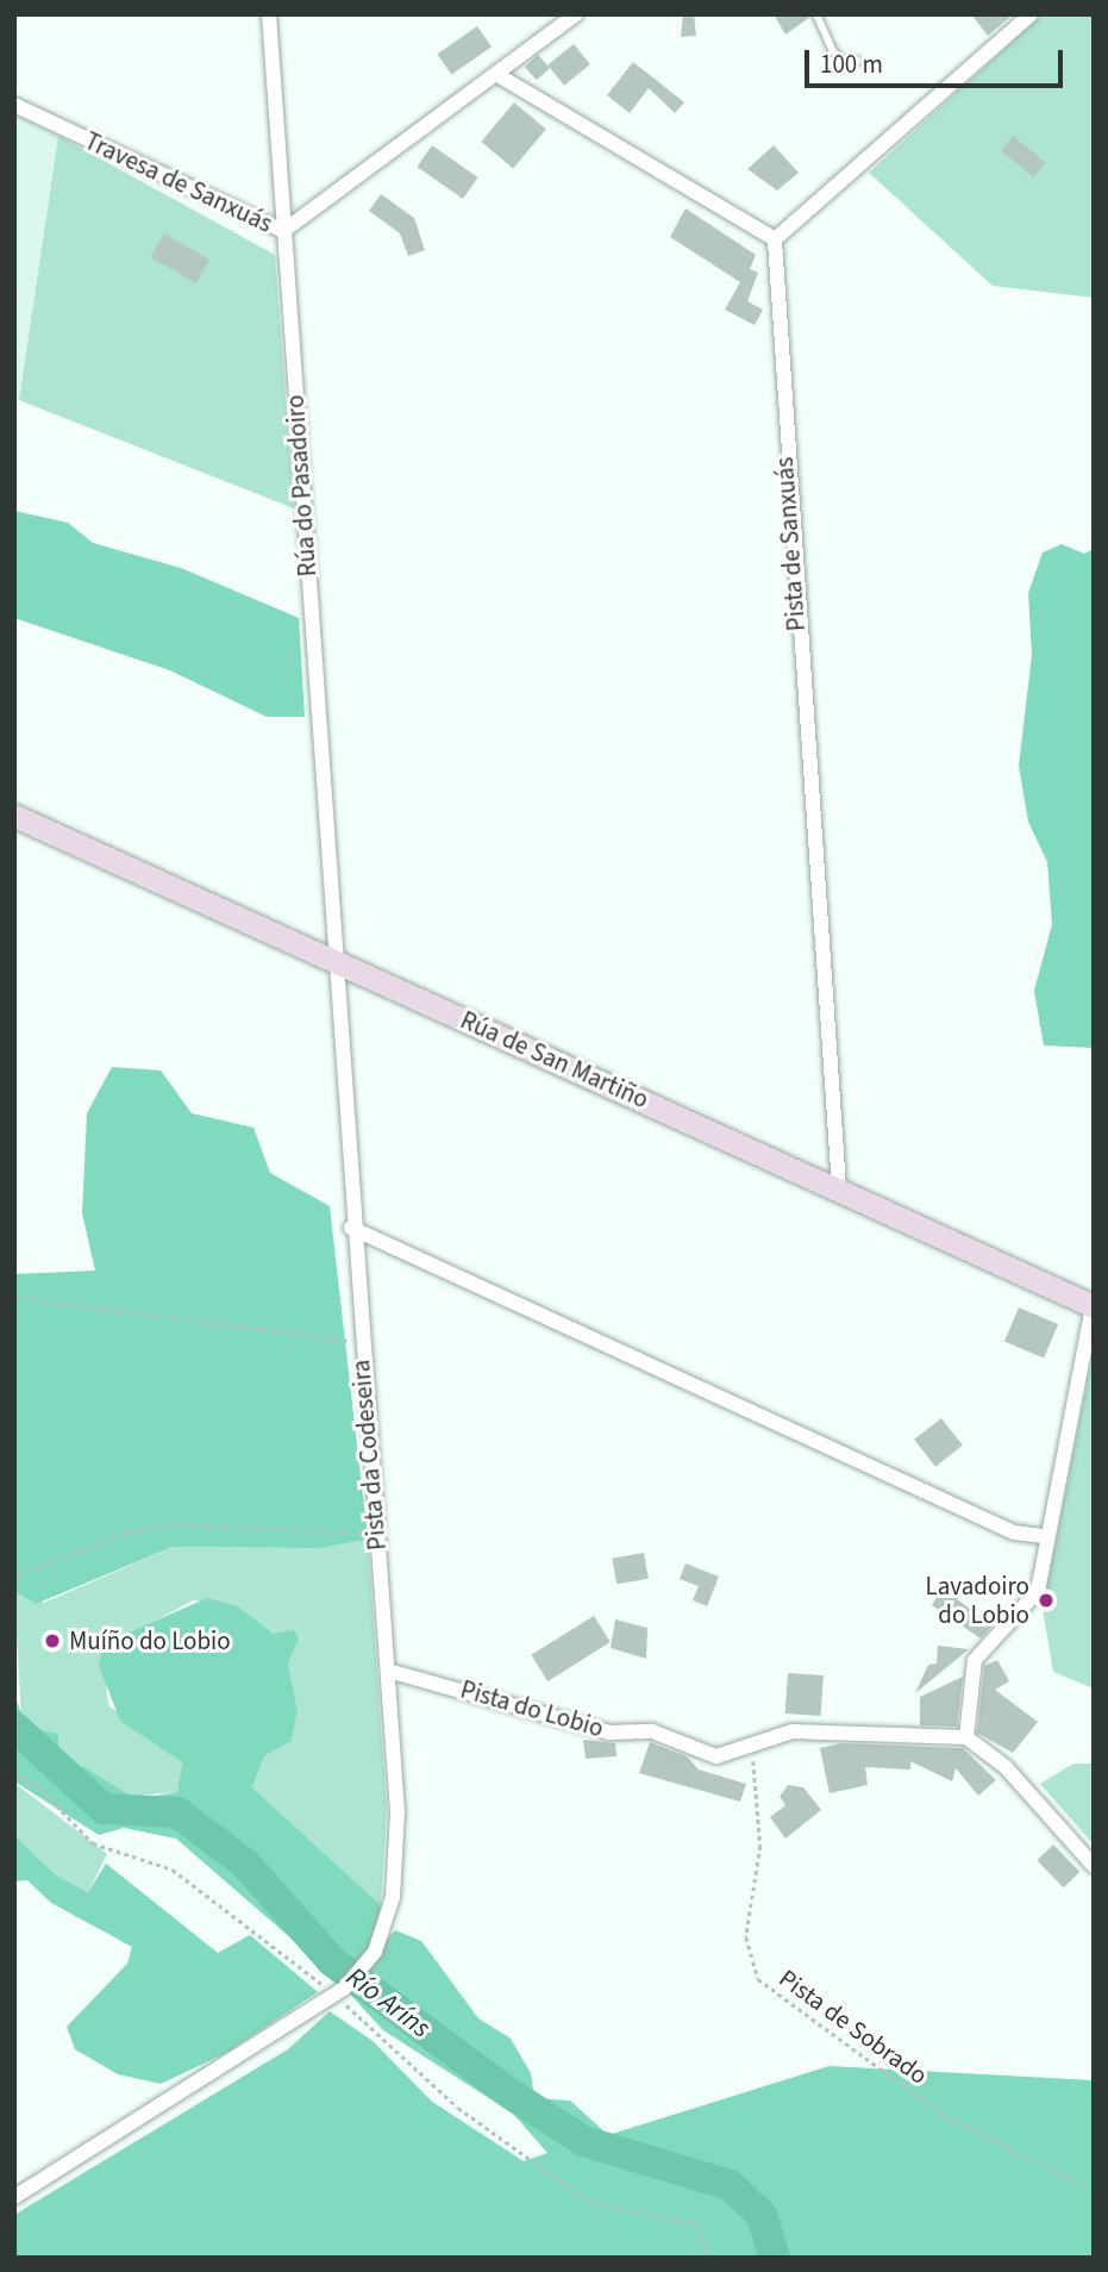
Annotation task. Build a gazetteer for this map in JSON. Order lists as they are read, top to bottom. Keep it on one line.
{"streets":{"street":["Travesa de Sanxuás","Rúa do Pasadoiro","Pista de Sanxuás","Rúa de San Martiño","Pista da Codeseira","Pista do Lobio"],"path":["Pista de Sobrado"]},"crossings":[["Travesa de Sanxuás","Rúa do Pasadoiro"],["Rúa do Pasadoiro","Rúa de San Martiño"],["Rúa do Pasadoiro","Pista da Codeseira"],["Pista de Sanxuás","Rúa de San Martiño"],["Rúa de San Martiño","Pista da Codeseira"],["Pista da Codeseira","Pista do Lobio"],["Pista do Lobio","Pista de Sobrado"]],"water":["Río Aríns"],"places":["Lavadoiro do Lobio","Muíño do Lobio"],"scale_bar":"100 m"}
